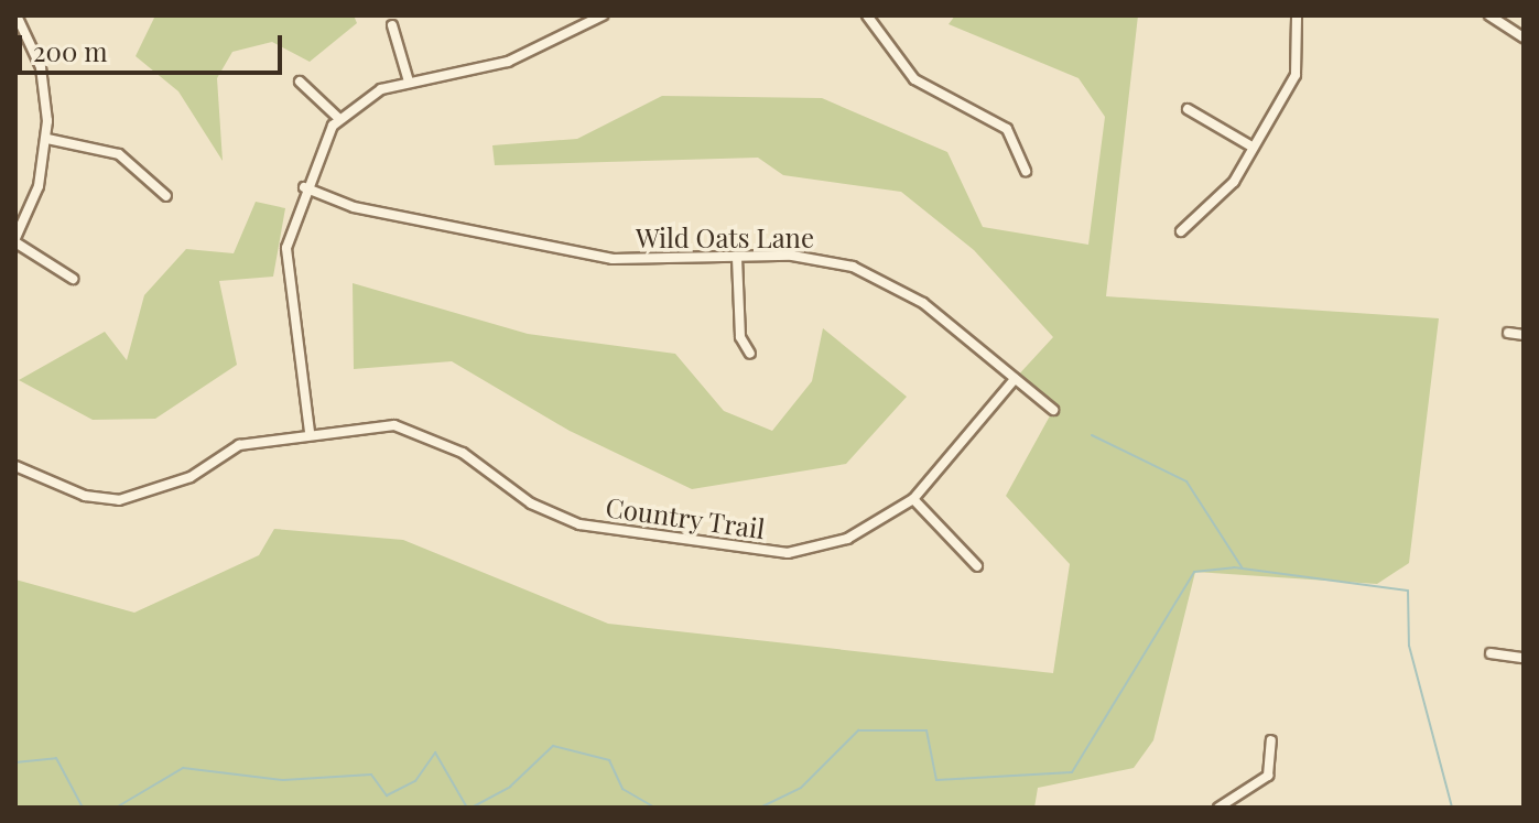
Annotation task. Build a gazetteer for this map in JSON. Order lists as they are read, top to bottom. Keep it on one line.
{"streets":{"street":["Wild Oats Lane","Country Trail"]},"crossings":[["Wild Oats Lane","Country Trail"]],"scale_bar":"200 m"}
